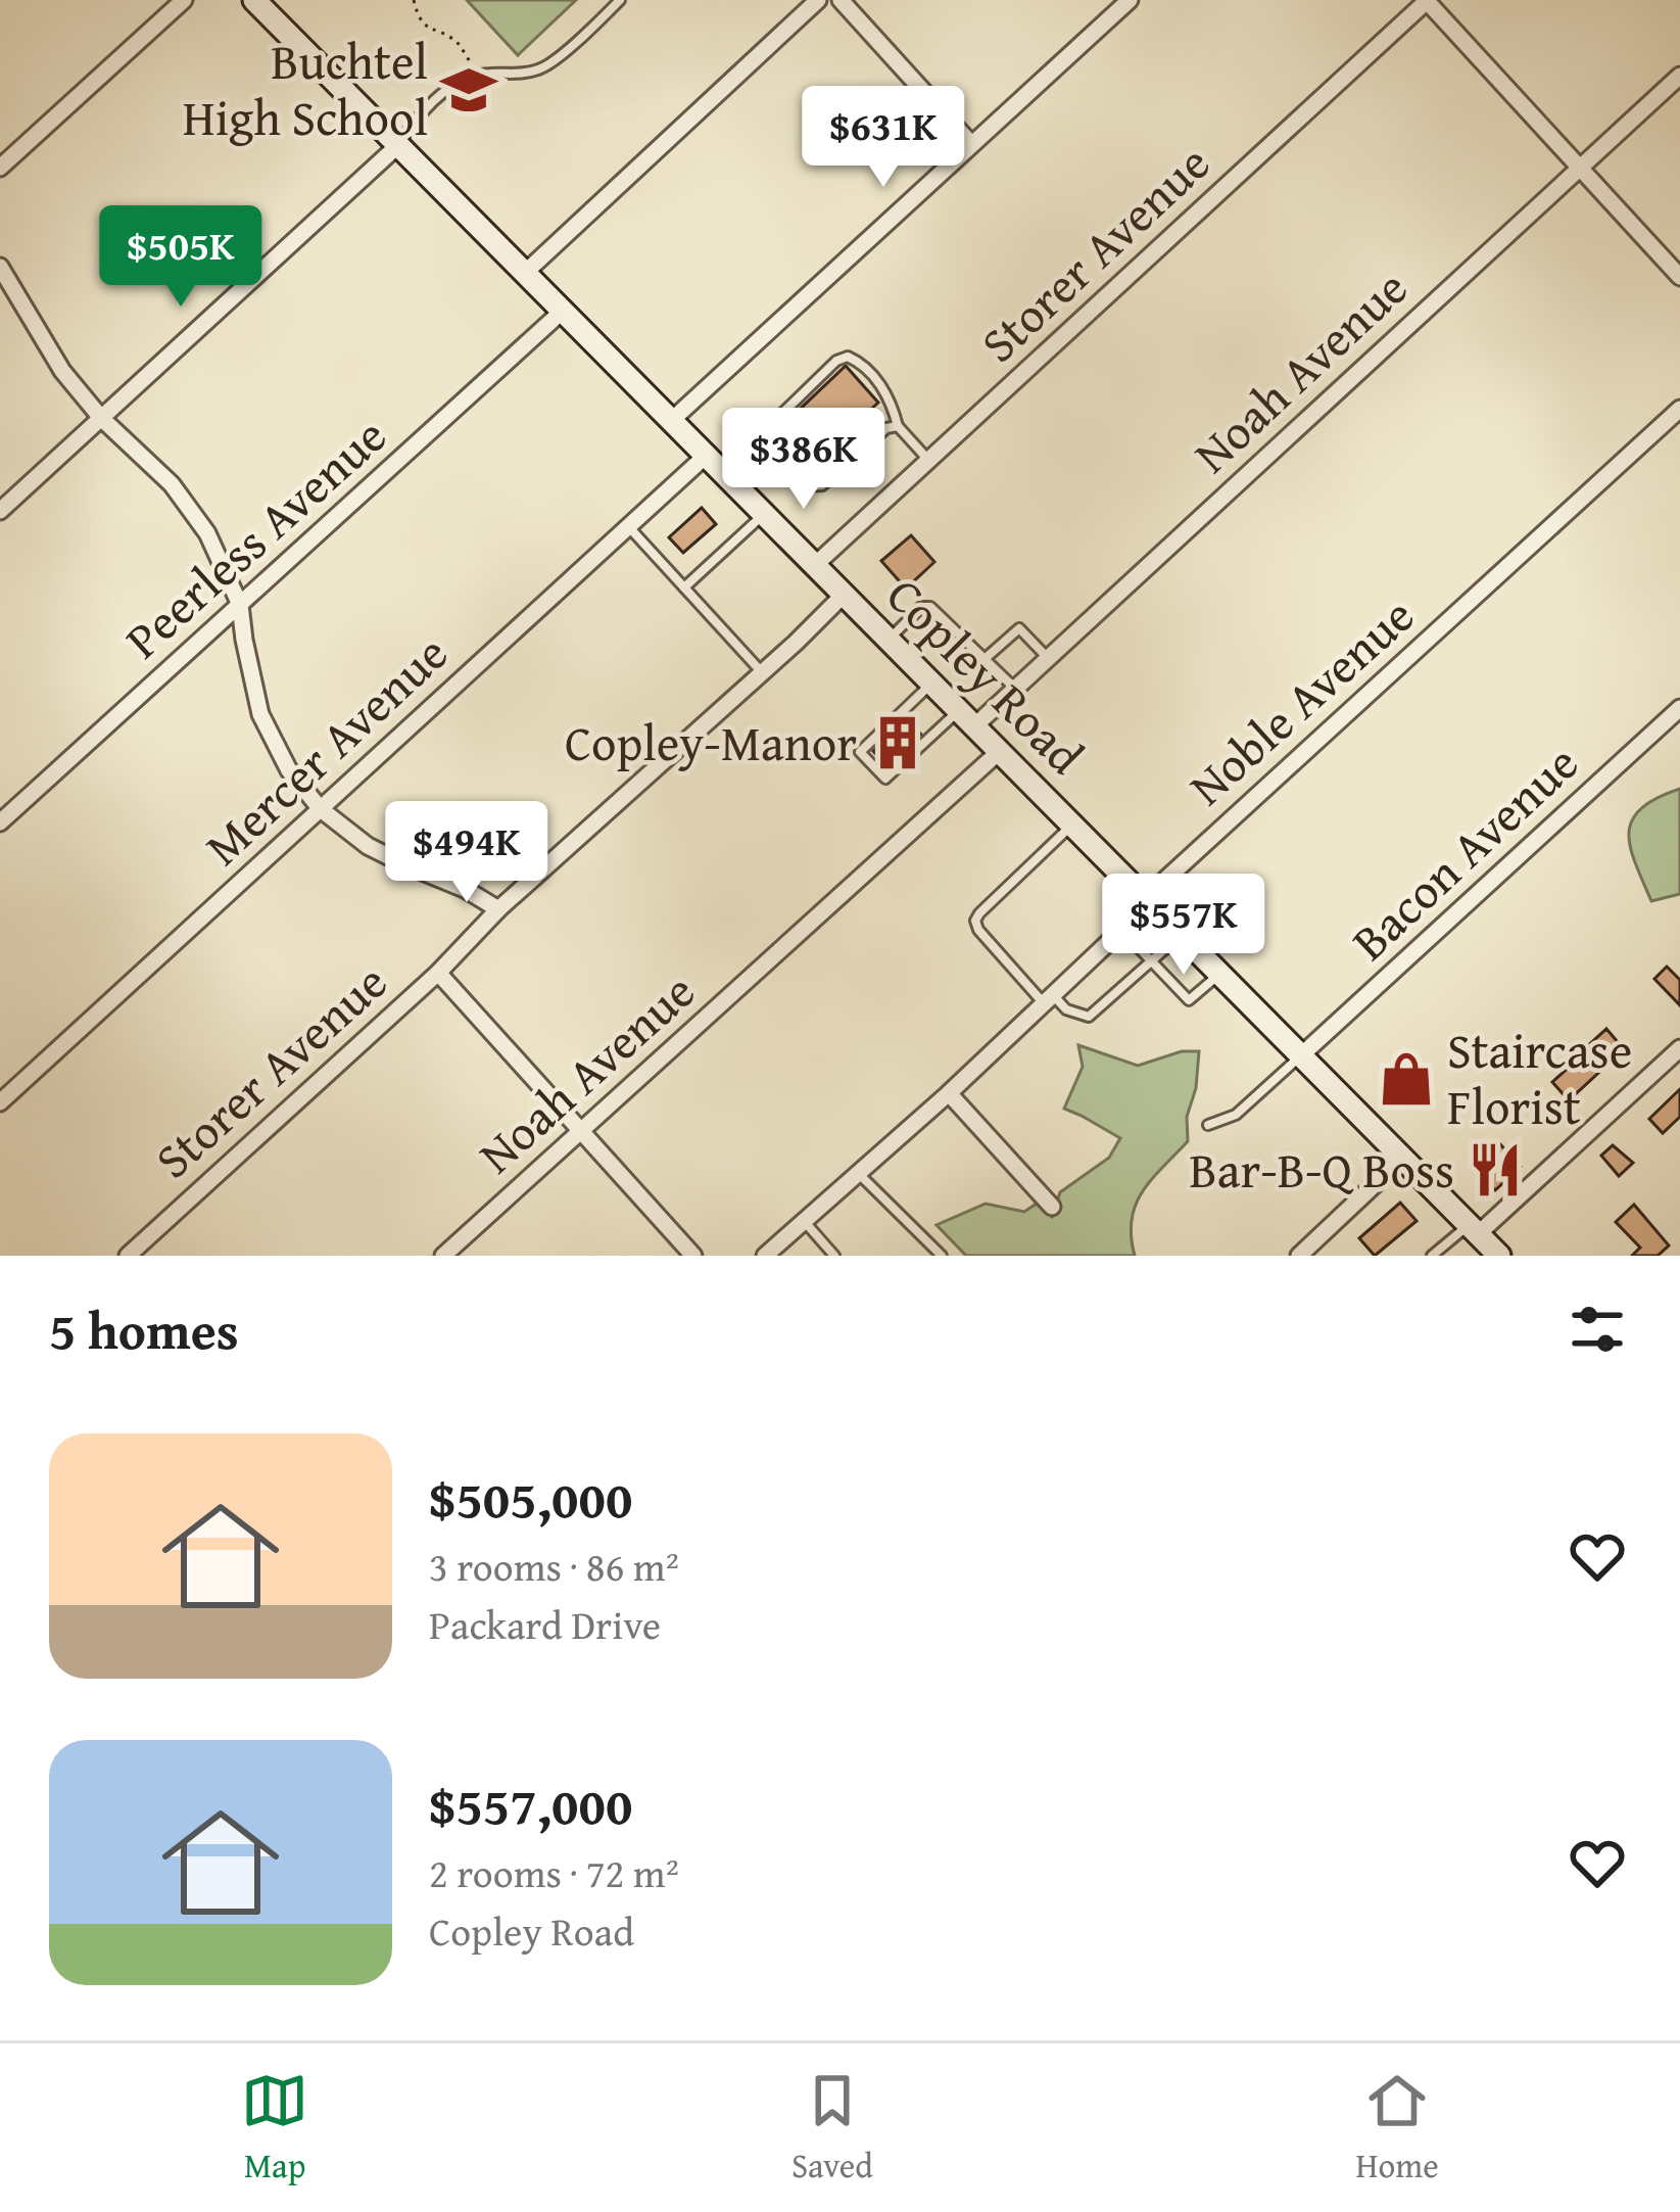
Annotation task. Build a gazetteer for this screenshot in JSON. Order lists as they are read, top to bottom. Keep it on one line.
{"streets":{"main road":["Copley Road"],"street":["Storer Avenue","Noah Avenue","Peerless Avenue","Noble Avenue","Mercer Avenue","Bacon Avenue"]},"crossings":[["Storer Avenue","Copley Road"],["Noah Avenue","Copley Road"],["Peerless Avenue","Copley Road"],["Copley Road","Noble Avenue"],["Copley Road","Mercer Avenue"],["Copley Road","Bacon Avenue"]],"places":{"school or university":["Buchtel High School"],"building":["Copley-Manor"],"shop":["Staircase Florist"],"restaurant":["Bar-B-Q Boss"]},"page":{"price":["$631K","$505K","$386K","$494K","$557K"],"heading":"5 homes","list":[{"name":"$505,000","note":"3 rooms · 86 m² · Packard Drive"},{"name":"$557,000","note":"2 rooms · 72 m² · Copley Road"}],"tabs":["Map","Saved","Home"]}}
